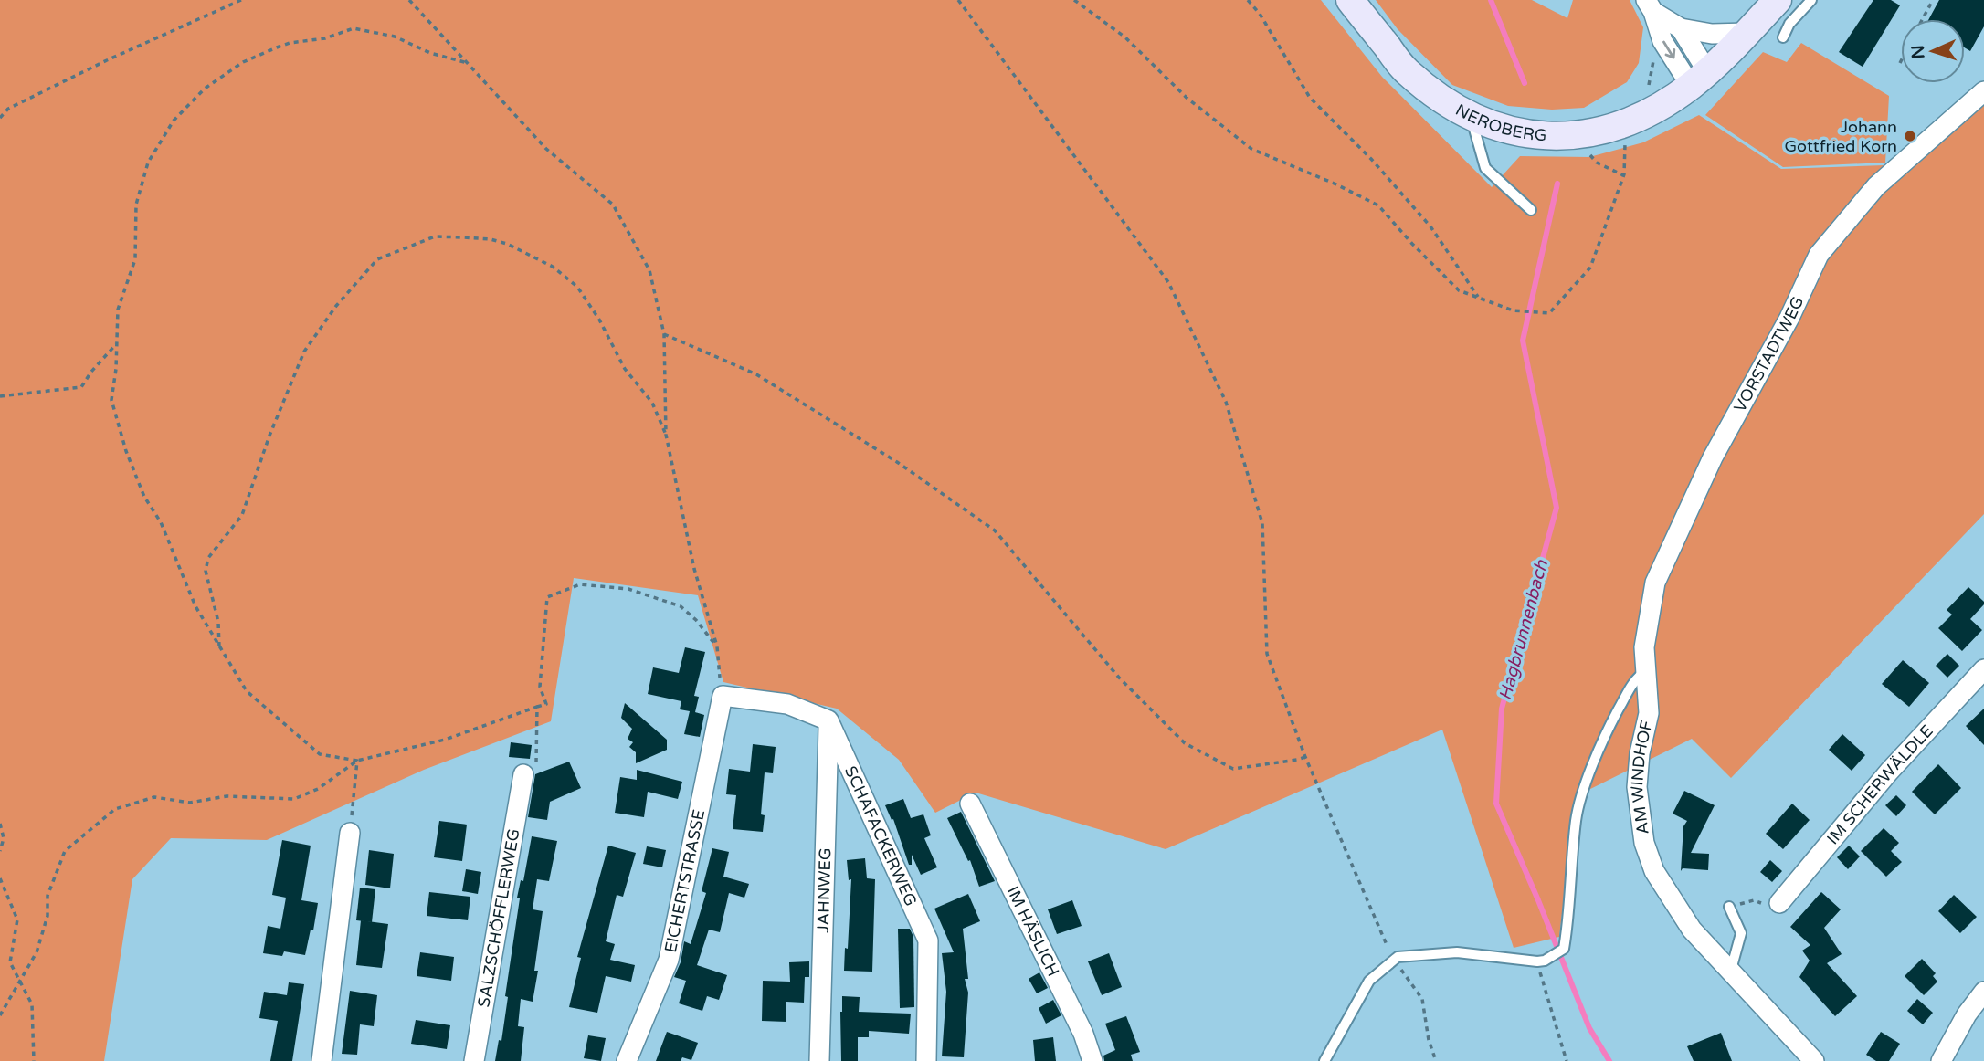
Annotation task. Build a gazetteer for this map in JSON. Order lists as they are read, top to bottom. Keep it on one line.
{"streets":{"street":["NEROBERG","VORSTADTWEG","AM WINDHOF","IM SCHERWÄLDLE","SCHAFACKERWEG","EICHERTSTRASSE","JAHNWEG","SALZSCHÖFFLERWEG","IM HÄSLICH"]},"crossings":[["VORSTADTWEG","AM WINDHOF"],["SCHAFACKERWEG","JAHNWEG"]],"water":["Hagbrunnenbach"],"places":["Johann Gottfried Korn"],"north":"left"}
